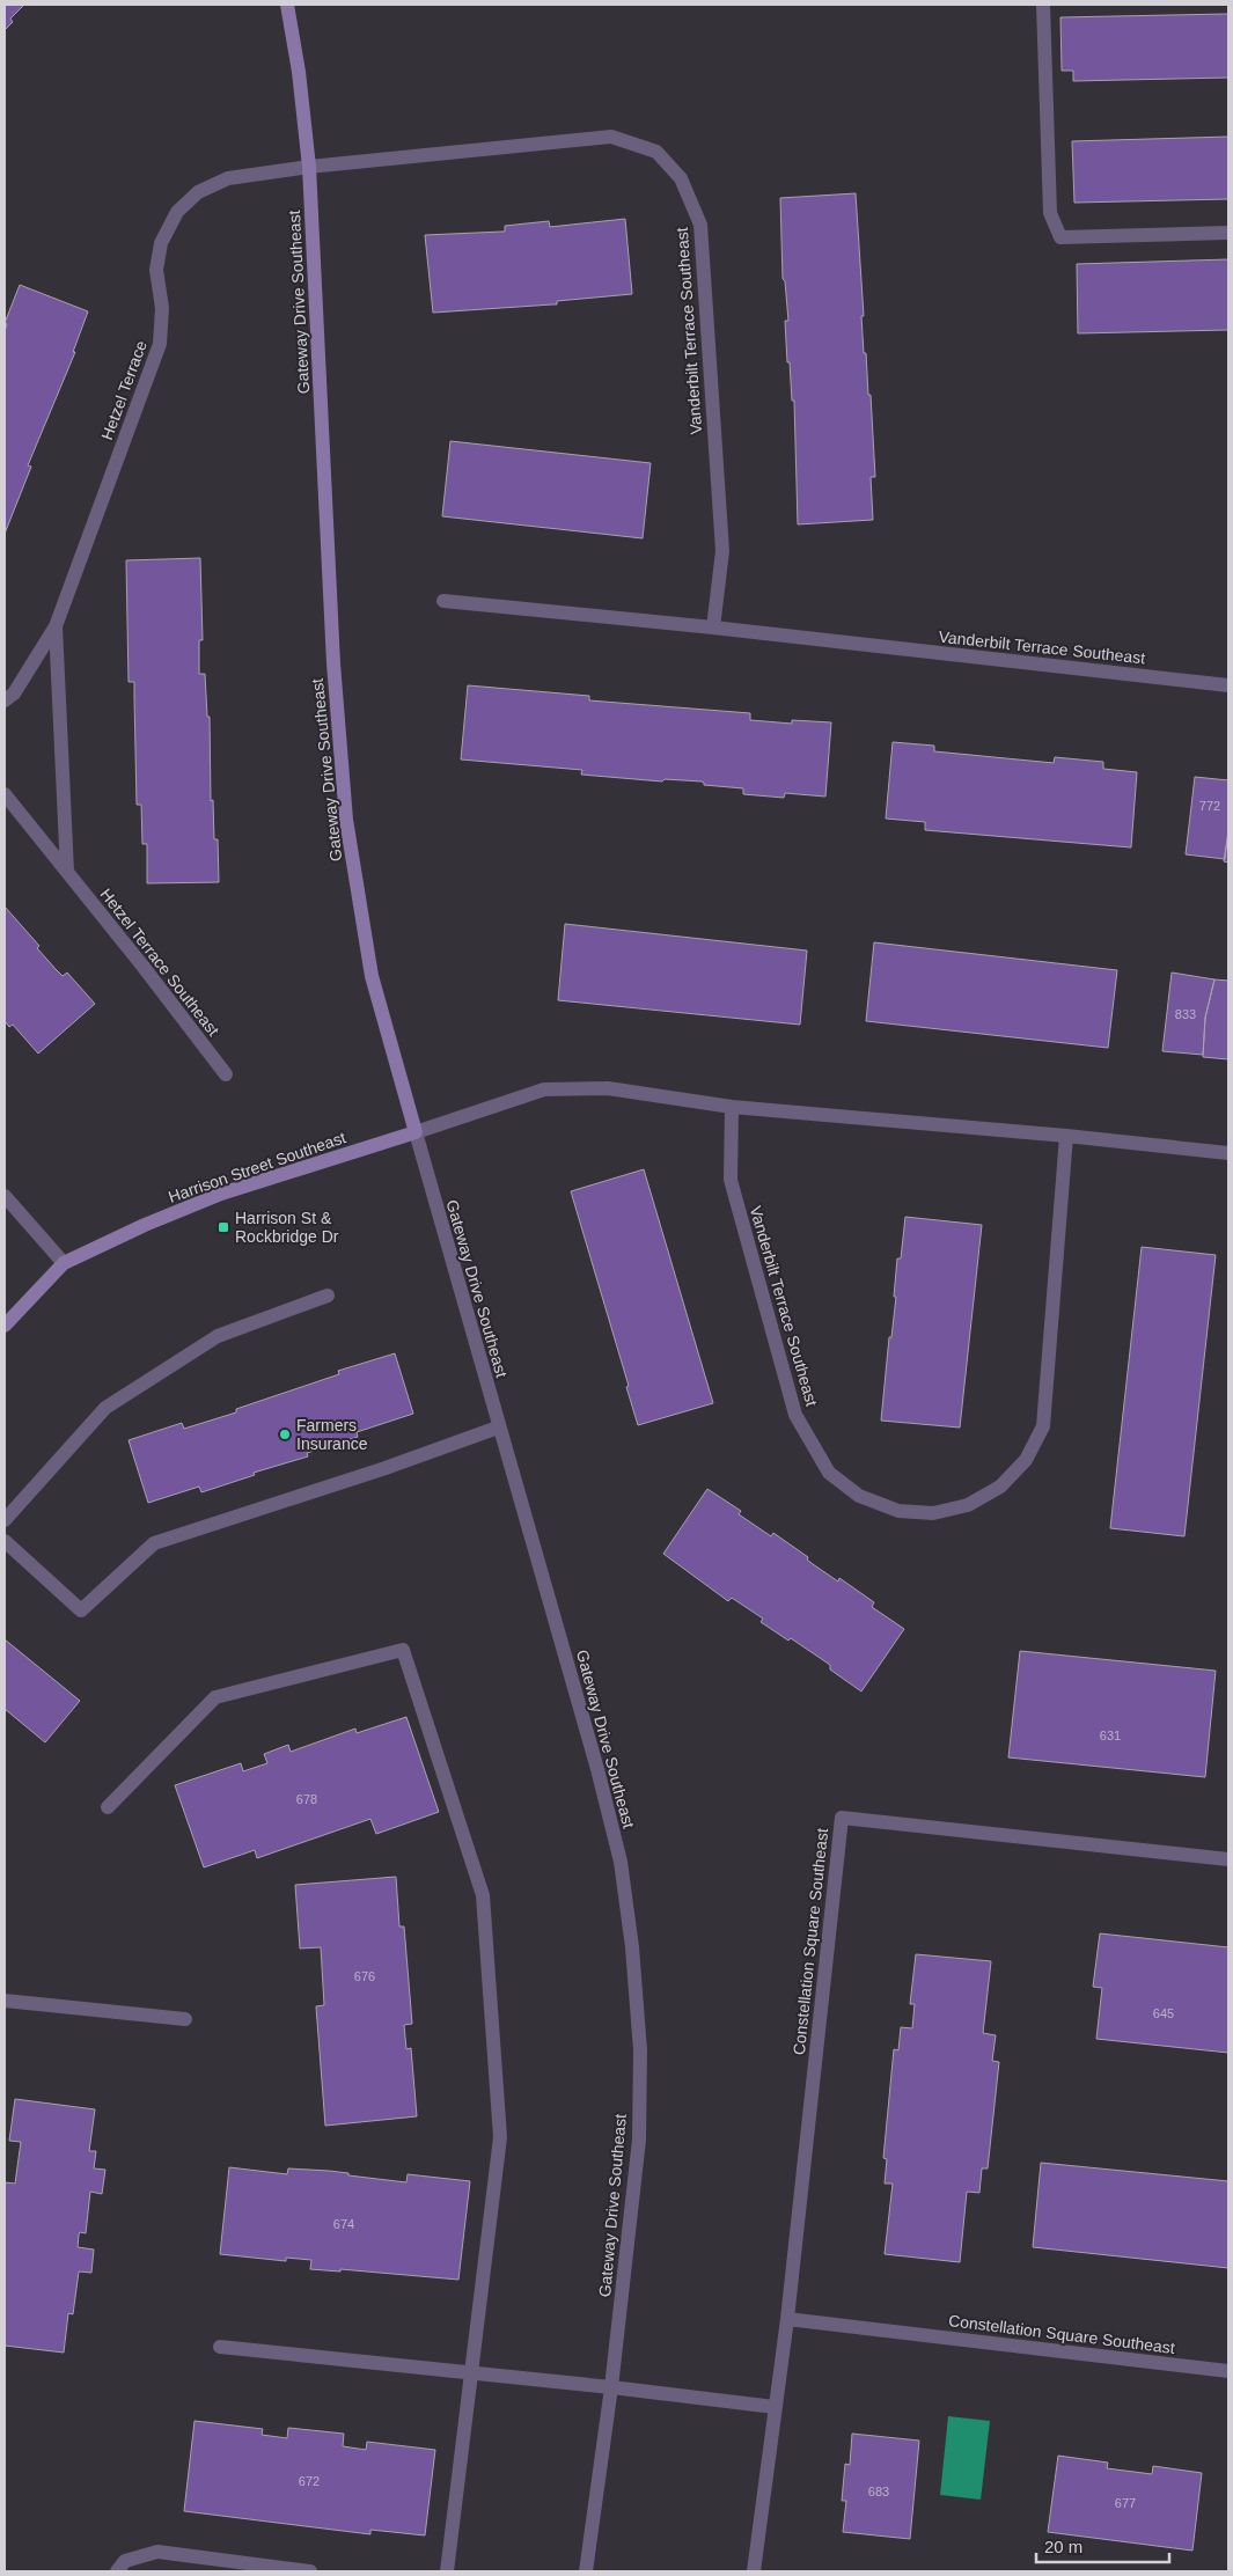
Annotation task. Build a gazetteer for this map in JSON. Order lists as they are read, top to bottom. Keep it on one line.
{"streets":{"street":["Gateway Drive Southeast","Vanderbilt Terrace Southeast","Hetzel Terrace","Hetzel Terrace Southeast","Harrison Street Southeast","Constellation Square Southeast"]},"crossings":[["Gateway Drive Southeast","Vanderbilt Terrace Southeast"],["Gateway Drive Southeast","Hetzel Terrace"],["Gateway Drive Southeast","Harrison Street Southeast"],["Vanderbilt Terrace Southeast","Hetzel Terrace"]],"places":{"transit":["Harrison St & Rockbridge Dr"],"other":["Farmers Insurance"]},"house_numbers":["772","833","631","678","676","645","674","672","683","677"],"scale_bar":"20 m"}
